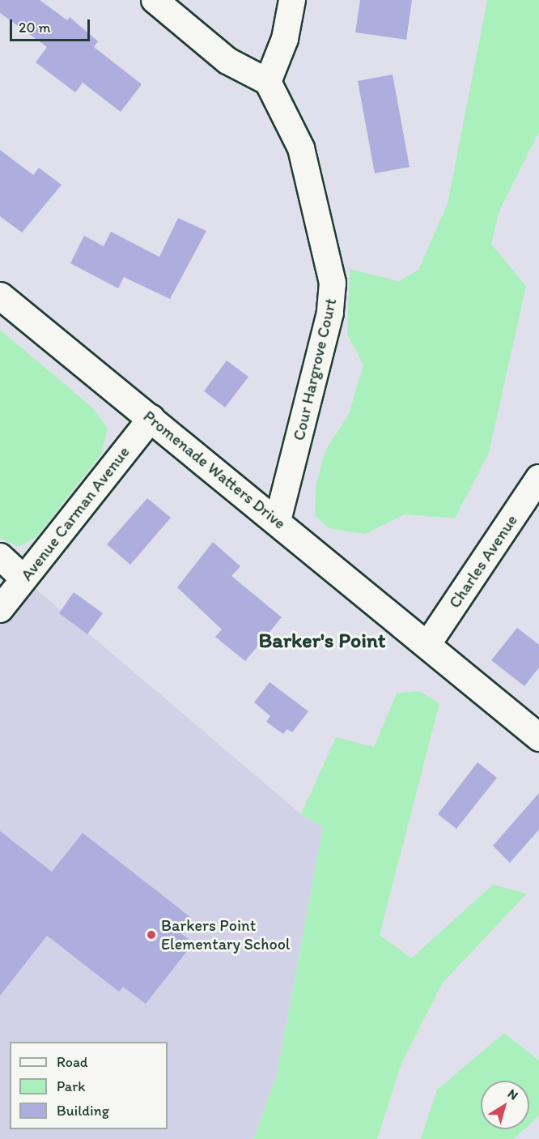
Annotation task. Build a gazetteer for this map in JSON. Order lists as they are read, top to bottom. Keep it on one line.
{"streets":{"main road":["Promenade Watters Drive"],"street":["Cour Hargrove Court","Avenue Carman Avenue","Charles Avenue"]},"crossings":[["Cour Hargrove Court","Promenade Watters Drive"],["Promenade Watters Drive","Avenue Carman Avenue"],["Promenade Watters Drive","Charles Avenue"]],"districts":["Barker's Point"],"places":["Barkers Point Elementary School"],"legend":["Road","Park","Building"],"scale_bar":"20 m","north":"top right"}
